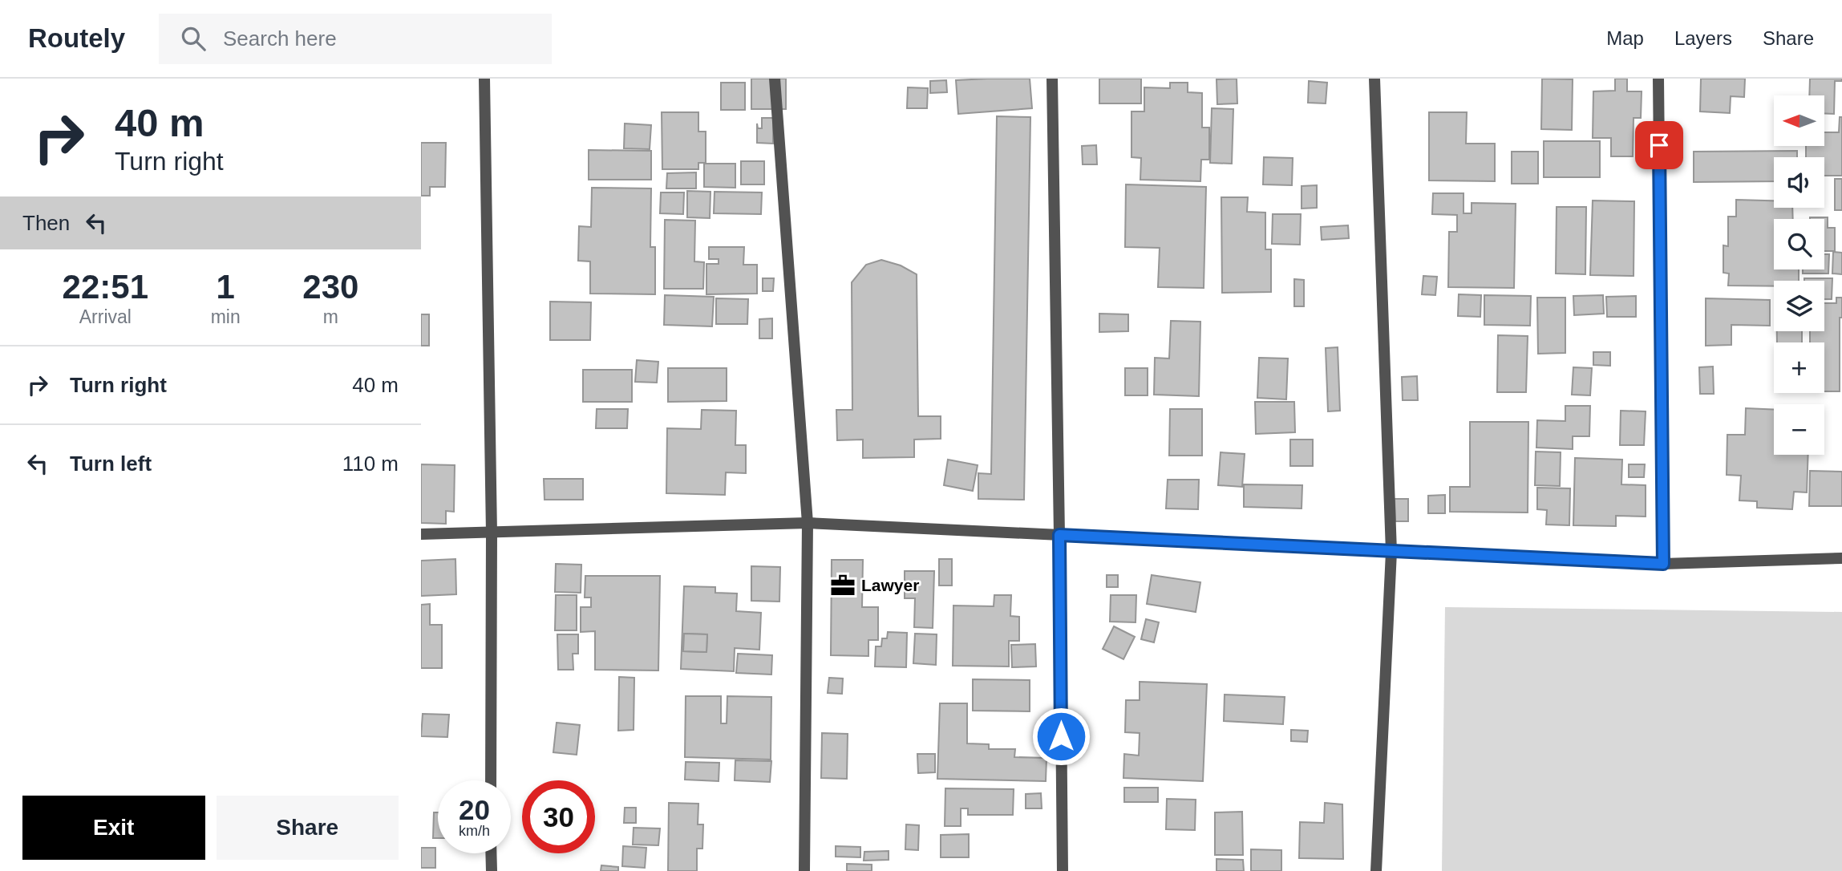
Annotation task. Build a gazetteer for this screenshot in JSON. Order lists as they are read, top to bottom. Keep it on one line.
{"places":{"office":["Lawyer"]},"north":"left","page":{"header":"Routely","search":"Search here","nav":["Map","Layers","Share"],"turn":["40 m","Turn right"],"map_buttons":["+","−"],"then":"Then","eta":["22:51","Arrival","1","min","230","m"],"list":[{"name":"Turn right","value":"40 m"},{"name":"Turn left","value":"110 m"}],"speed":"20 km/h","limit":"30","buttons":["Exit","Share"]}}
